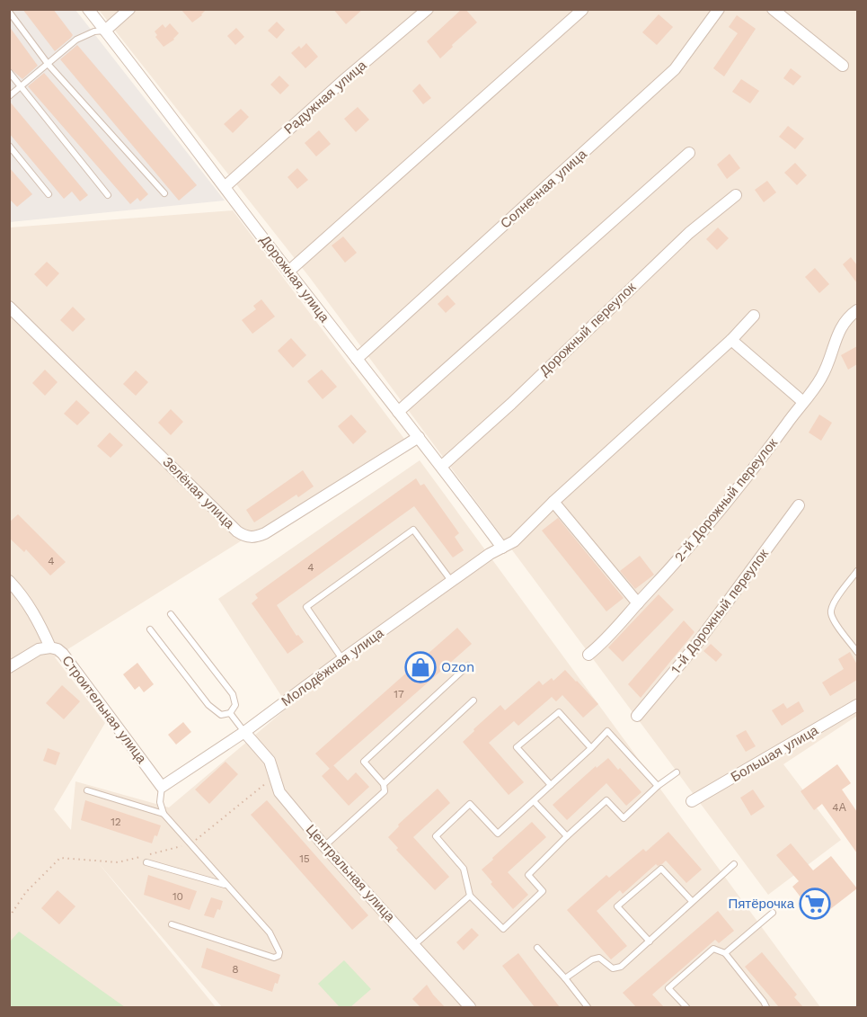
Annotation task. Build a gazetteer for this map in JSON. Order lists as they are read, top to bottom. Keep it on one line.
{"streets":{"street":["Радужная улица","Солнечная улица","Дорожная улица","Дорожный переулок","Зелёная улица","2-й Дорожный переулок","1-й Дорожный переулок","Молодёжная улица","Строительная улица","Большая улица","Центральная улица"]},"crossings":[["Радужная улица","Дорожная улица"],["Солнечная улица","Дорожная улица"],["Дорожная улица","Дорожный переулок"],["Дорожная улица","Зелёная улица"],["Дорожная улица","Молодёжная улица"],["Молодёжная улица","Строительная улица"],["Молодёжная улица","Центральная улица"]],"places":{"shop":["Ozon"],"supermarket":["Пятёрочка"]},"house_numbers":["4","4","17","4А","12","15","10","8"]}
